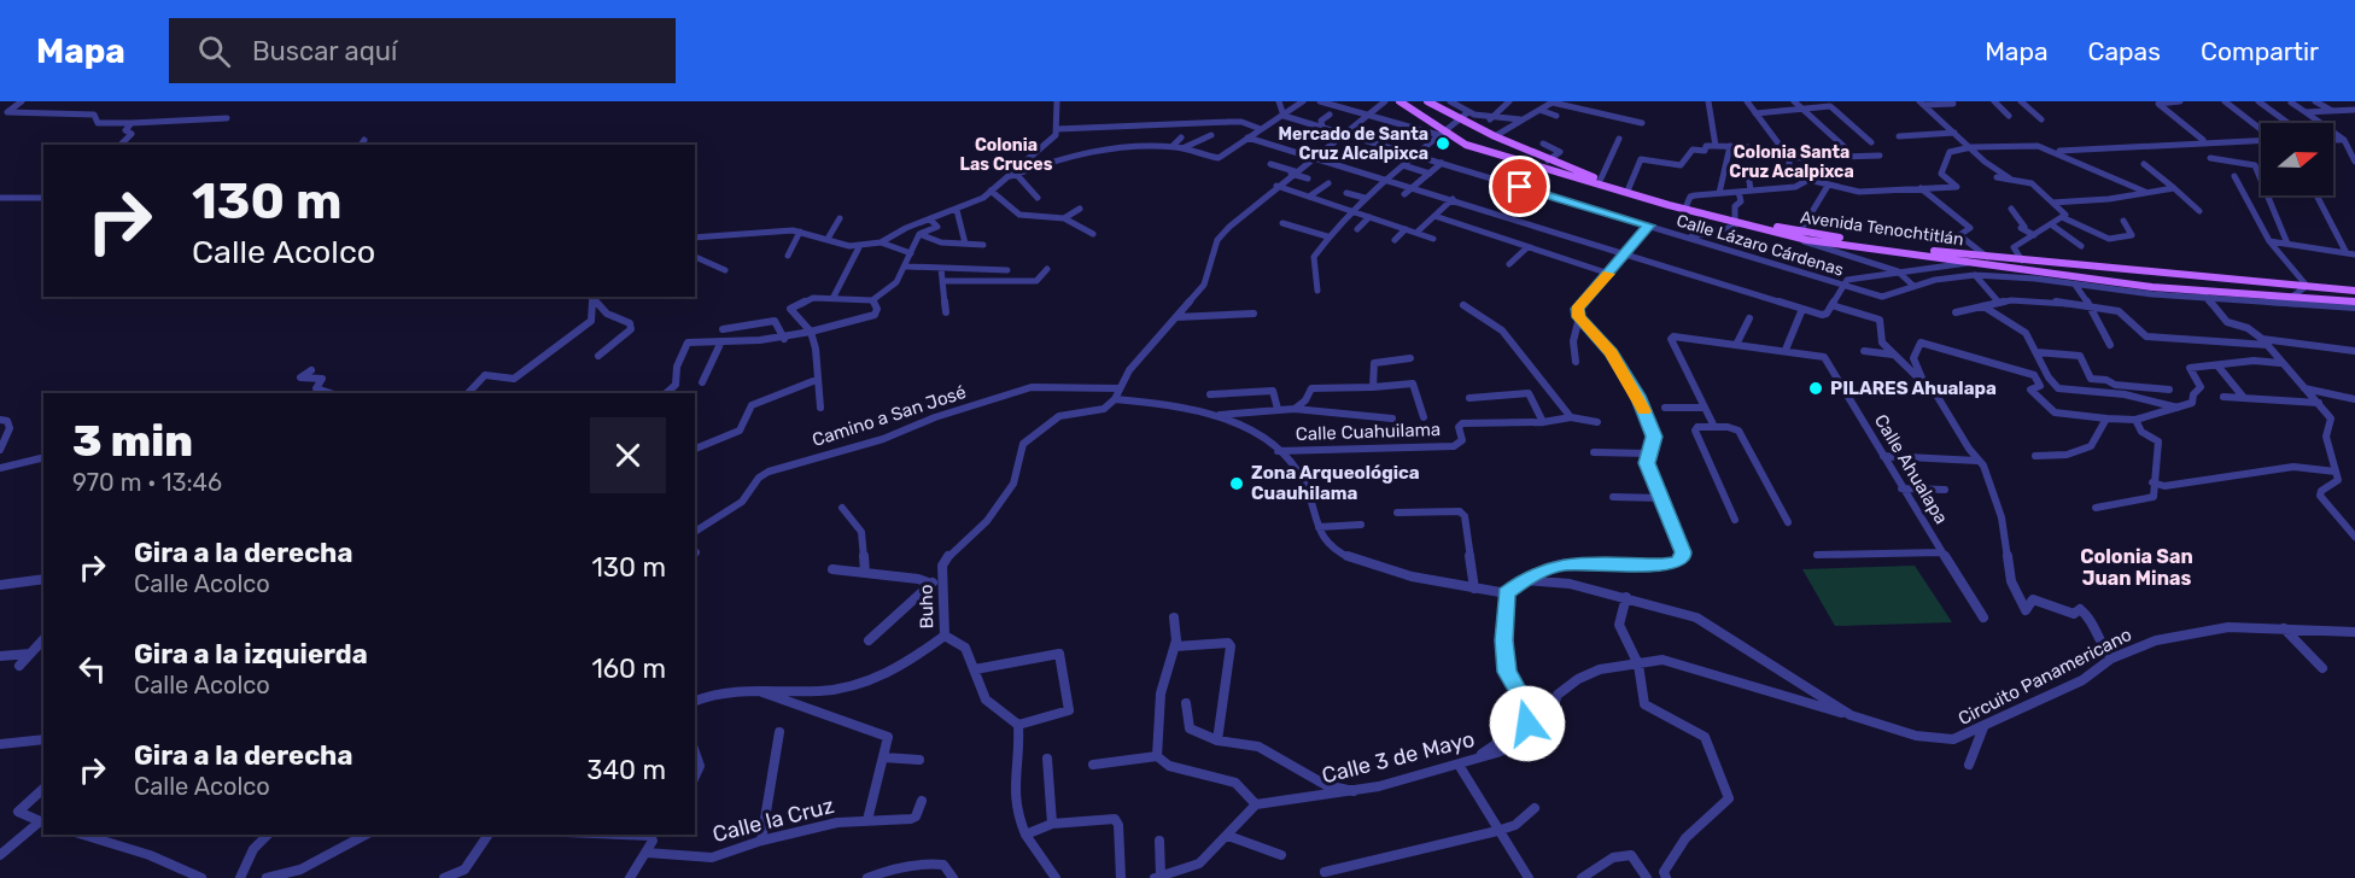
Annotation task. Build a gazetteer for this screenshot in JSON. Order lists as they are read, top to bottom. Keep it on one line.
{"streets":{"main road":["Avenida Tenochtitlán"],"street":["Calle Lázaro Cárdenas","Camino a San José","Calle Cuahuilama","Calle Ahualapa","Buho","Circuito Panamericano","Calle 3 de Mayo","Calle la Cruz"]},"crossings":[["Circuito Panamericano","Calle 3 de Mayo"]],"districts":["Colonia Las Cruces","Colonia Santa Cruz Acalpixca","Colonia San Juan Minas"],"places":["Mercado de Santa Cruz Alcalpixca","PILARES Ahualapa","Zona Arqueológica Cuauhilama"],"north":"right","page":{"header":"Mapa","search":"Buscar aquí","nav":["Mapa","Capas","Compartir"],"turn":["130 m","Calle Acolco"],"heading":["3 min","970 m · 13:46"],"list":[{"name":"Gira a la derecha","note":"Calle Acolco","value":"130 m"},{"name":"Gira a la izquierda","note":"Calle Acolco","value":"160 m"},{"name":"Gira a la derecha","note":"Calle Acolco","value":"340 m"}]}}
